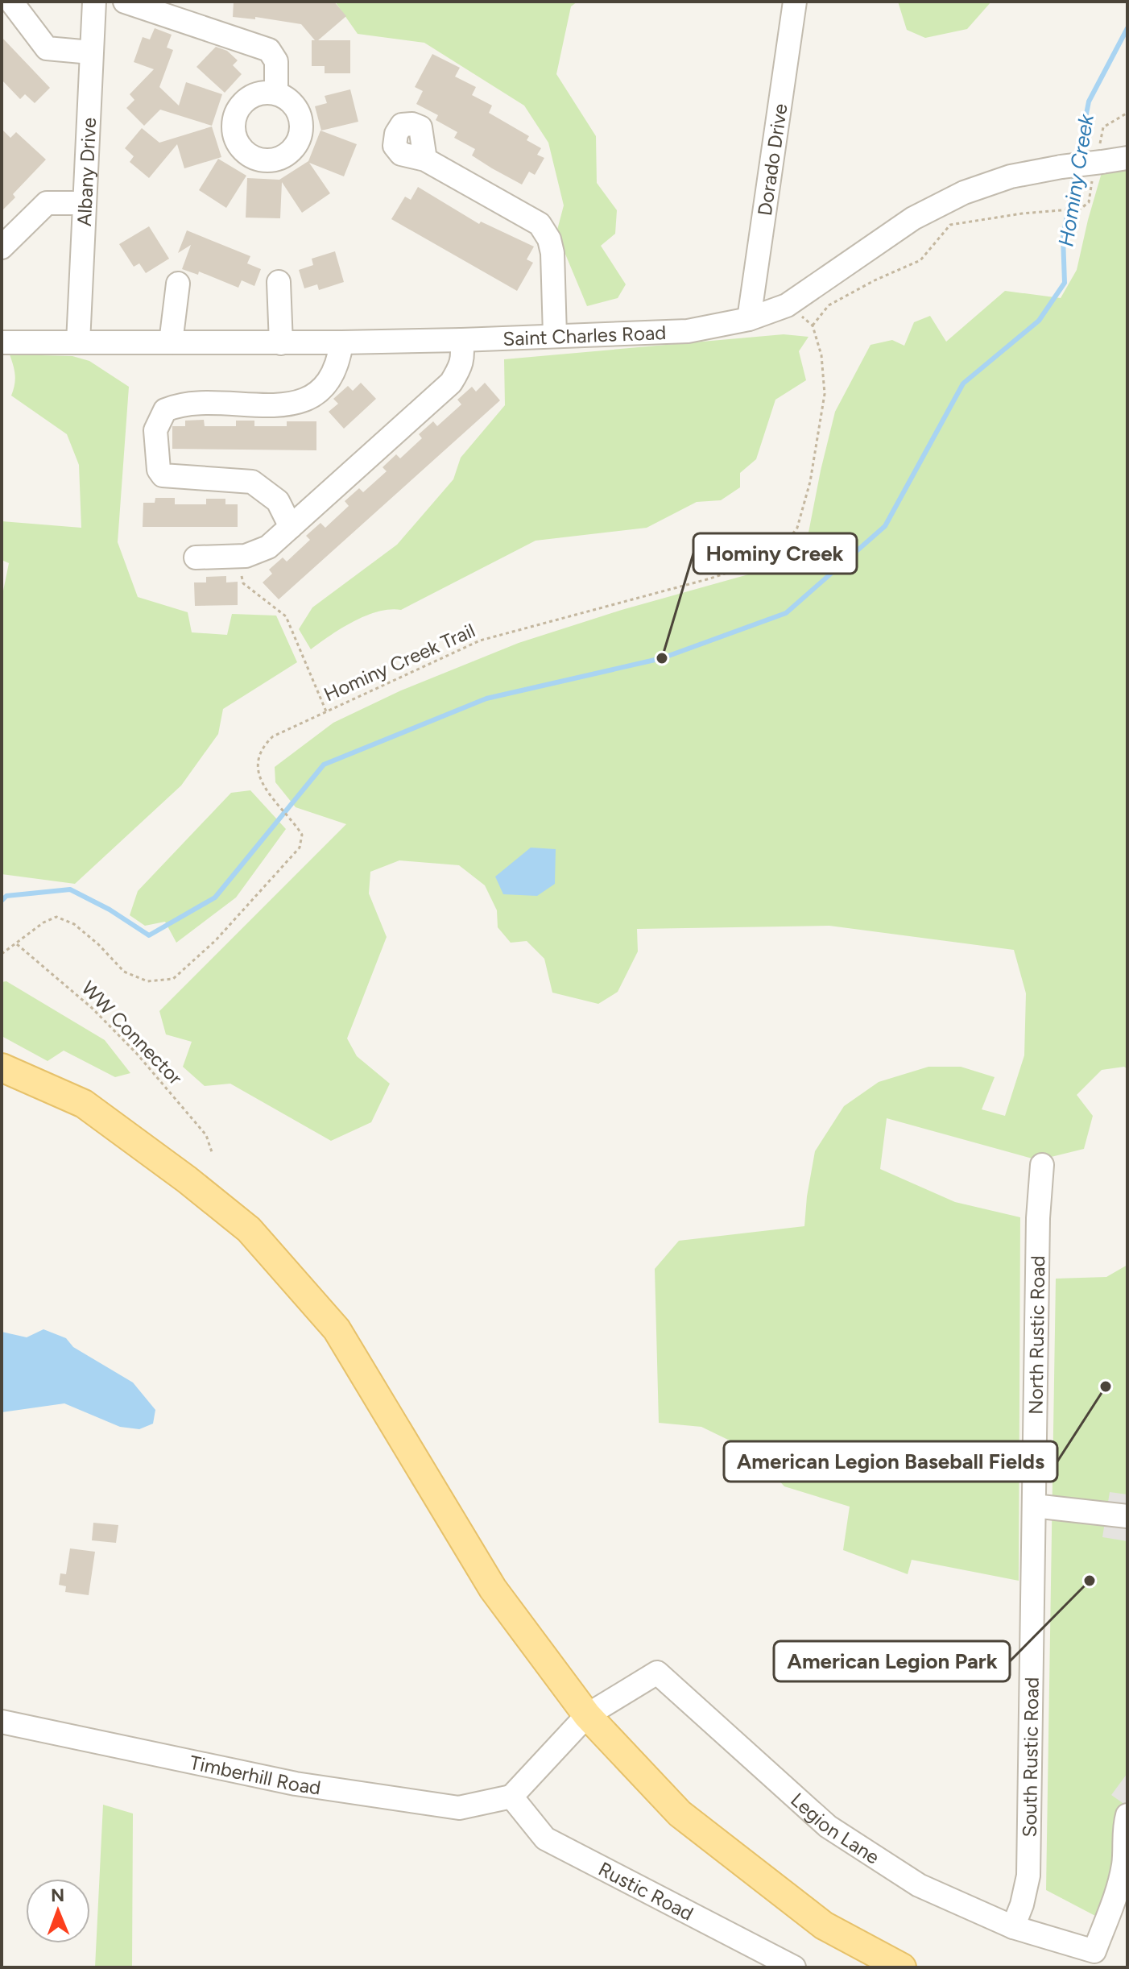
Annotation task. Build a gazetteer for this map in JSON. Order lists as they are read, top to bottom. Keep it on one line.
{"streets":{"street":["Dorado Drive","Albany Drive","Saint Charles Road","North Rustic Road","South Rustic Road","Timberhill Road","Legion Lane","Rustic Road"],"path":["Hominy Creek Trail","WW Connector"]},"crossings":[["Dorado Drive","Saint Charles Road"],["Albany Drive","Saint Charles Road"],["Hominy Creek Trail","WW Connector"],["North Rustic Road","South Rustic Road"],["South Rustic Road","Legion Lane"],["Timberhill Road","Legion Lane"],["Timberhill Road","Rustic Road"],["Legion Lane","Rustic Road"]],"water":["Hominy Creek"],"places":["Hominy Creek","American Legion Baseball Fields","American Legion Park"],"north":"top"}
